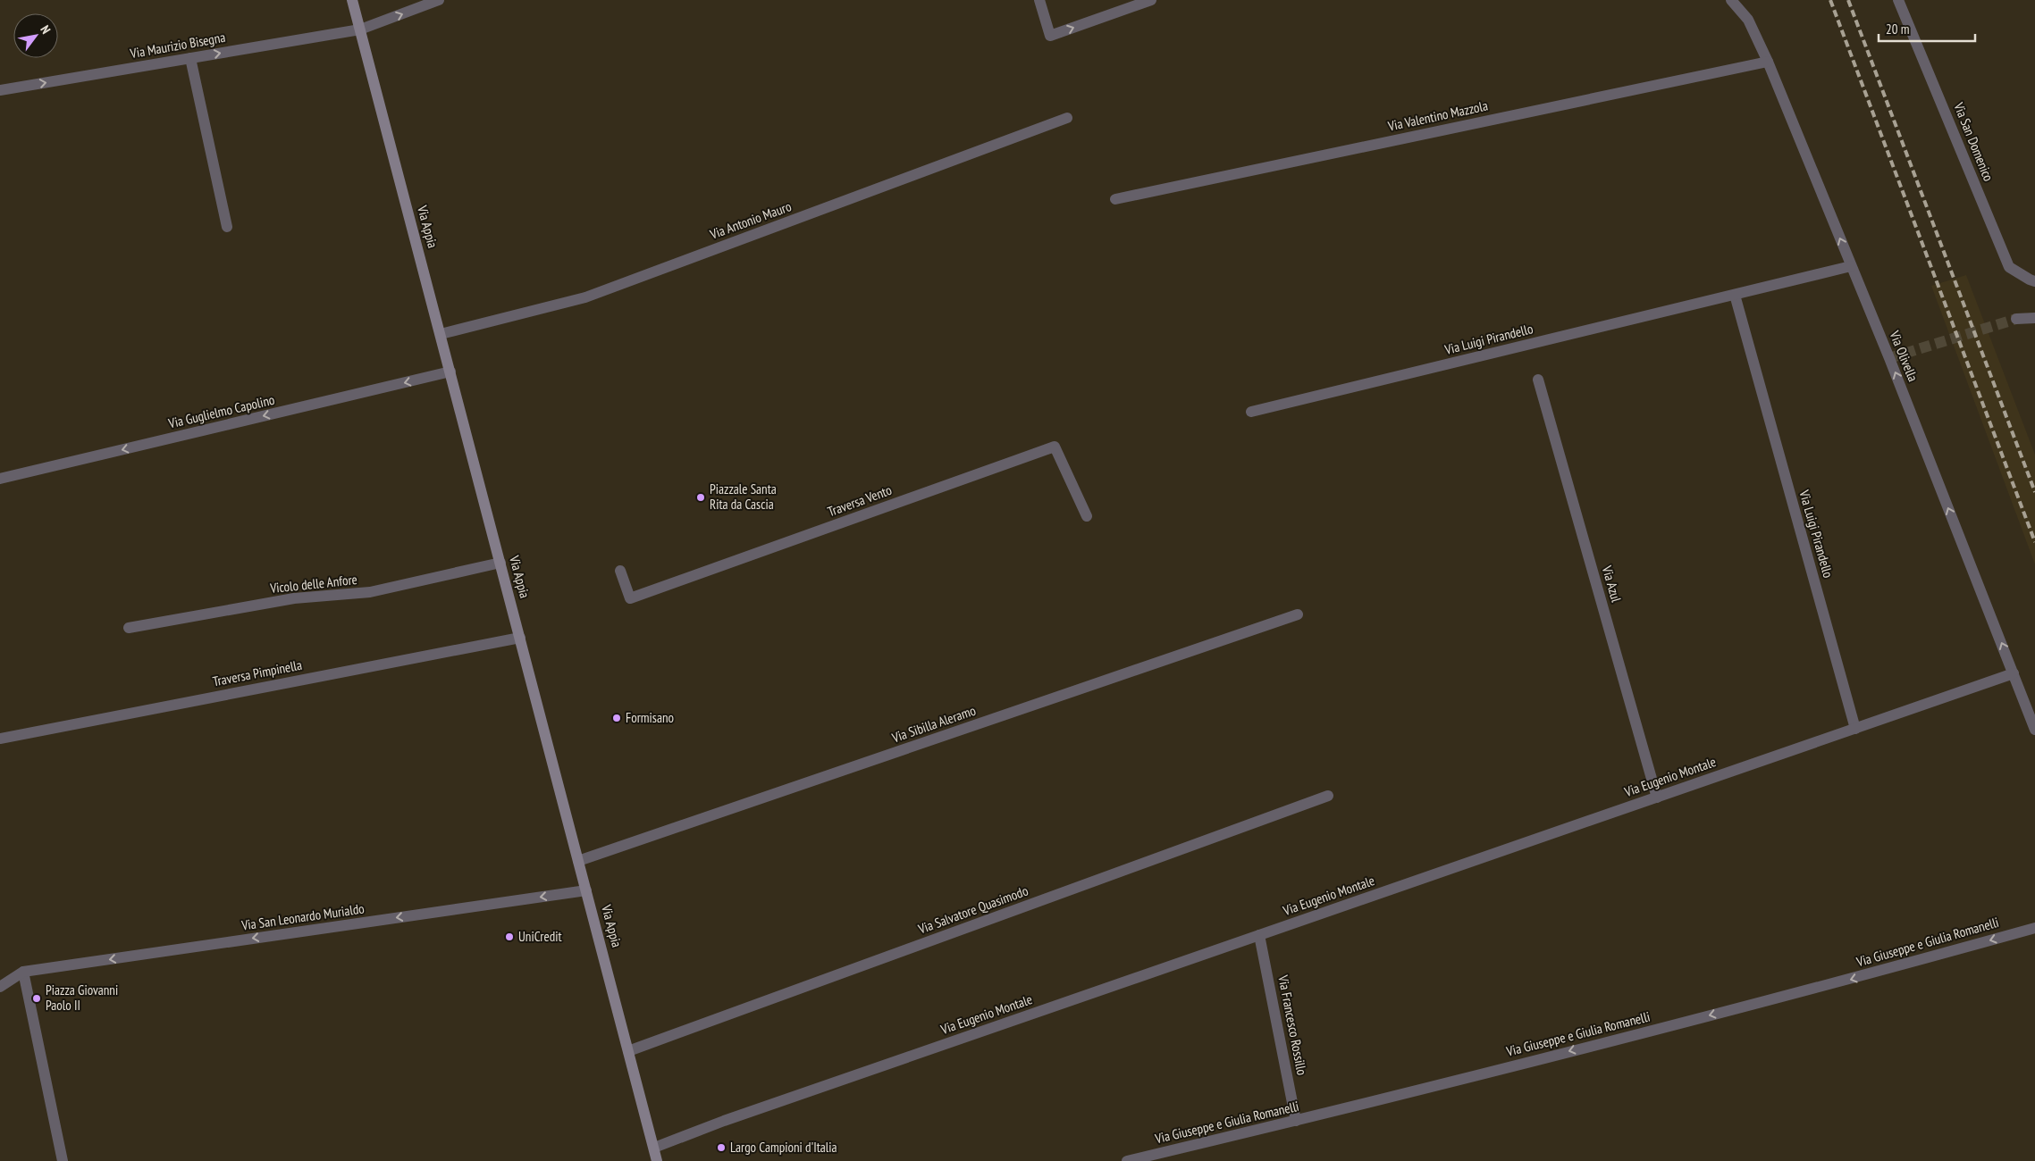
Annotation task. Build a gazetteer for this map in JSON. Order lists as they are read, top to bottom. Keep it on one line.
{"streets":{"main road":["Via Appia"],"street":["Via Maurizio Bisegna","Via Valentino Mazzola","Via San Domenico","Via Antonio Mauro","Via Luigi Pirandello","Via Olivella","Via Guglielmo Capolino","Traversa Vento","Vicolo delle Anfore","Via Azul","Traversa Pimpinella","Via Sibilla Aleramo","Via Eugenio Montale","Via Salvatore Quasimodo","Via San Leonardo Murialdo","Via Giuseppe e Giulia Romanelli","Via Francesco Rossillo"]},"crossings":[["Via Maurizio Bisegna","Via Appia"],["Via Valentino Mazzola","Via Olivella"],["Via Antonio Mauro","Via Appia"],["Via Appia","Via Guglielmo Capolino"],["Via Appia","Vicolo delle Anfore"],["Via Appia","Traversa Pimpinella"],["Via Appia","Via Sibilla Aleramo"],["Via Appia","Via Eugenio Montale"],["Via Appia","Via Salvatore Quasimodo"],["Via Appia","Via San Leonardo Murialdo"],["Via Luigi Pirandello","Via Olivella"],["Via Luigi Pirandello","Via Eugenio Montale"],["Via Olivella","Via Eugenio Montale"],["Via Azul","Via Eugenio Montale"],["Via Eugenio Montale","Via Francesco Rossillo"],["Via Giuseppe e Giulia Romanelli","Via Francesco Rossillo"]],"one_way":["Via Maurizio Bisegna","Via Olivella","Via Guglielmo Capolino","Via San Leonardo Murialdo","Via Giuseppe e Giulia Romanelli"],"places":["Piazzale Santa Rita da Cascia","Formisano","UniCredit","Piazza Giovanni Paolo II","Largo Campioni d'Italia"],"scale_bar":"20 m","north":"top right"}
